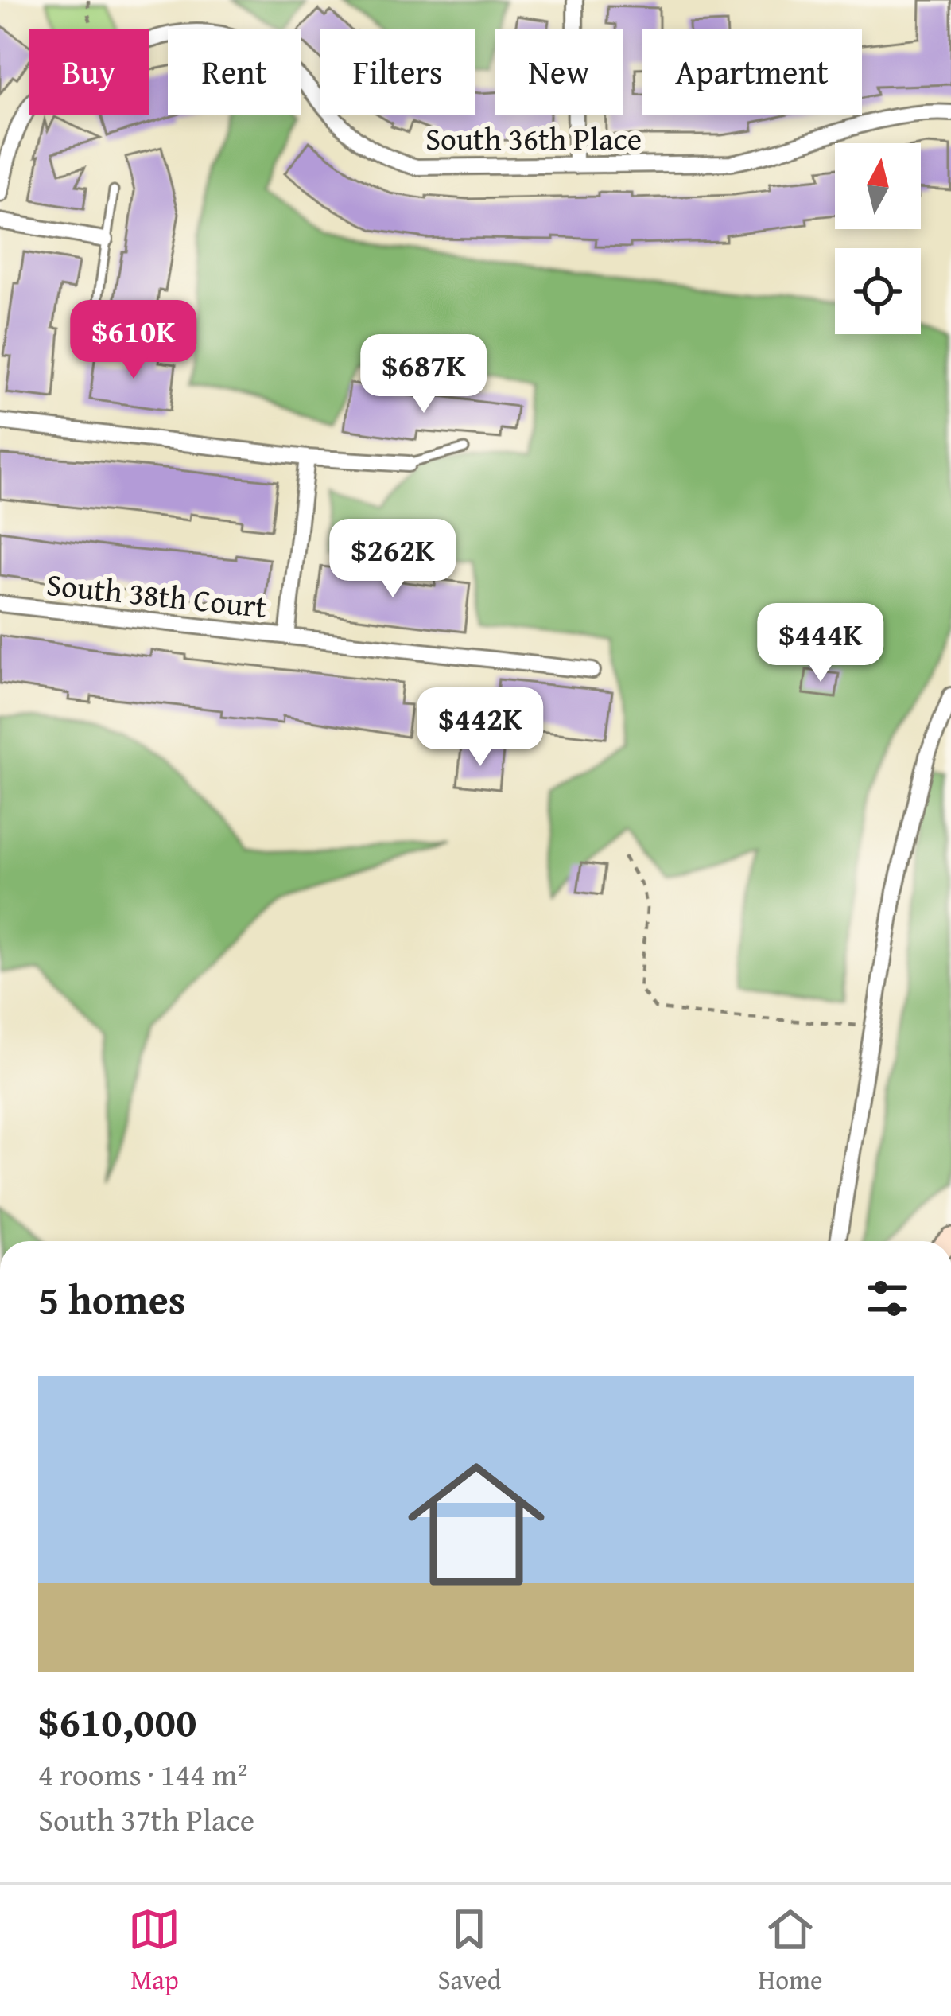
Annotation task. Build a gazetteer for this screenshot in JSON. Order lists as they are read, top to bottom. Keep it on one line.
{"streets":{"street":["South 36th Place","South 38th Court"]},"north":"top","page":{"chip":["Buy","Rent","Filters","New","Apartment"],"price":["$610K","$687K","$262K","$444K","$442K"],"heading":"5 homes","list":[{"name":"$610,000","note":"4 rooms · 144 m² · South 37th Place"}],"tabs":["Map","Saved","Home"]}}
